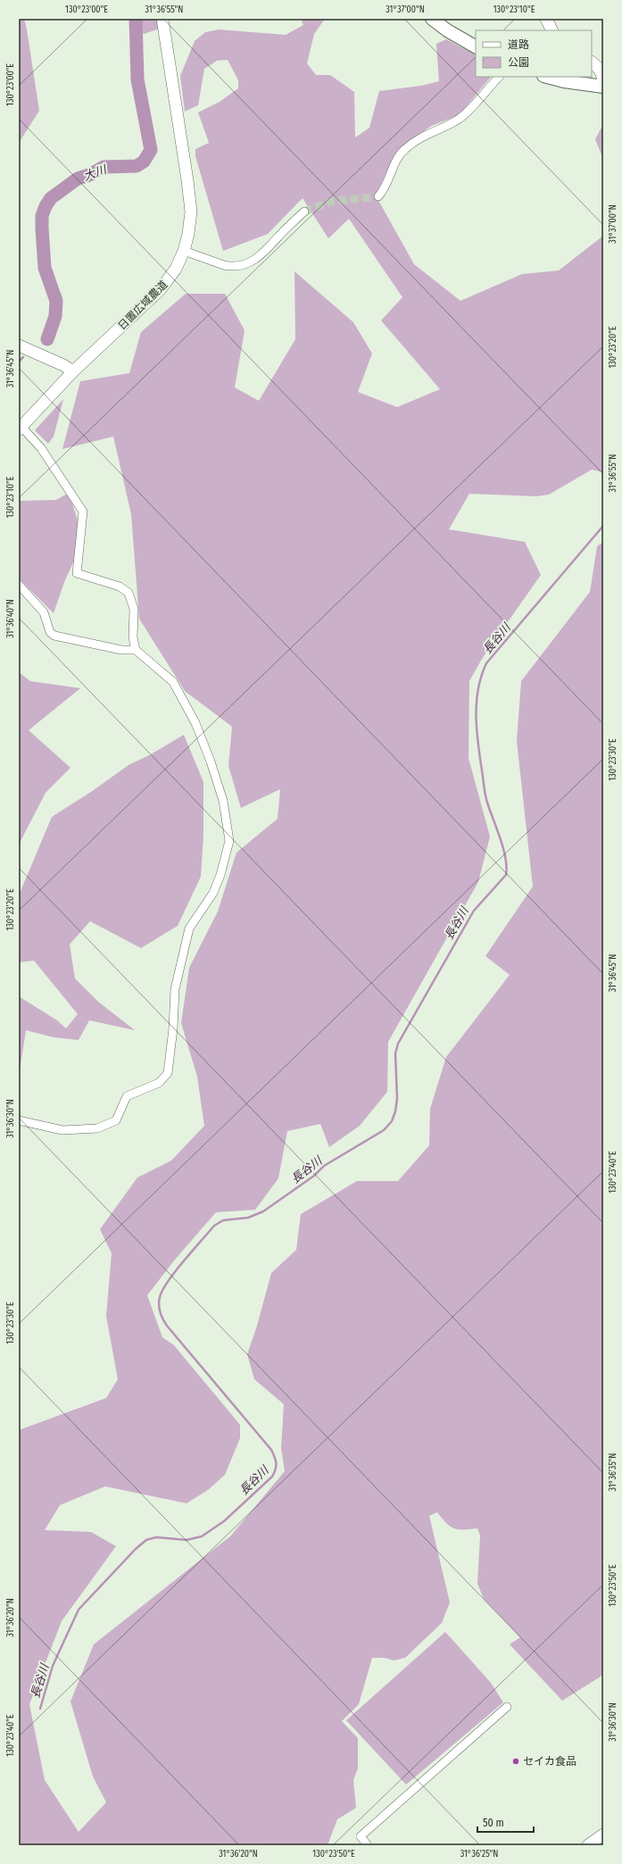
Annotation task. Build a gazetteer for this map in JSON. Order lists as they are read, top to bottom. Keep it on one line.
{"streets":{"street":["日置広域農道"]},"water":["大川","長谷川"],"places":["セイカ食品"],"legend":["道路","公園"],"scale_bar":"50 m","coordinates":["130°23'00\"E","31°36'55\"N","31°37'00\"N","130°23'10\"E","130°23'20\"E","31°36'45\"N","31°36'40\"N","130°23'30\"E","31°36'30\"N","130°23'40\"E","31°36'35\"N","130°23'50\"E","31°36'20\"N","31°36'25\"N"]}
